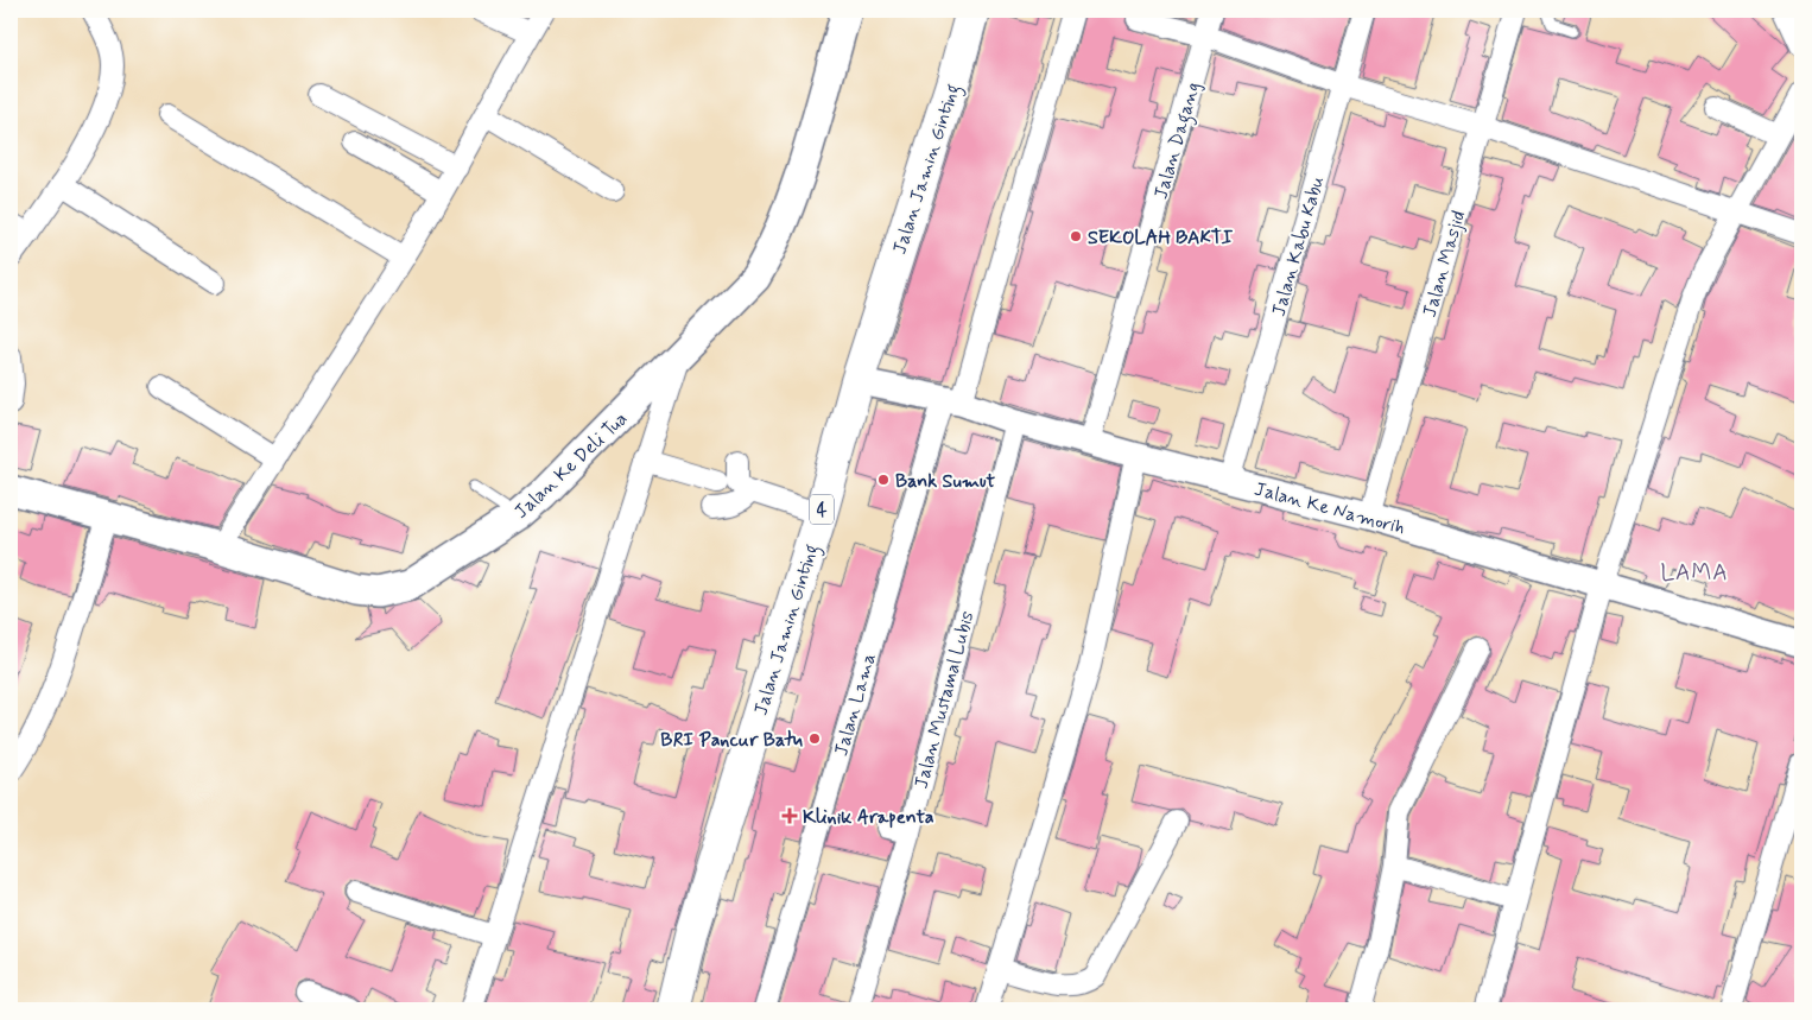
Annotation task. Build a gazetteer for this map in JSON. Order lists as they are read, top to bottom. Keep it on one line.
{"streets":{"highway":["Jalan Jamin Ginting","4"],"main road":["Jalan Ke Deli Tua"],"street":["Jalan Dagang","Jalan Kabu Kabu","Jalan Masjid","Jalan Ke Namorih","Jalan Mustamal Lubis","Jalan Lama"]},"crossings":[["Jalan Dagang","Jalan Ke Namorih"],["Jalan Jamin Ginting","Jalan Ke Namorih"],["Jalan Kabu Kabu","Jalan Ke Namorih"],["Jalan Masjid","Jalan Ke Namorih"],["Jalan Ke Namorih","Jalan Mustamal Lubis"],["Jalan Ke Namorih","Jalan Lama"]],"districts":["LAMA"],"places":{"other":["SEKOLAH BAKTI","Bank Sumut","BRI Pancur Batu"],"health":["Klinik Arapenta"]}}
